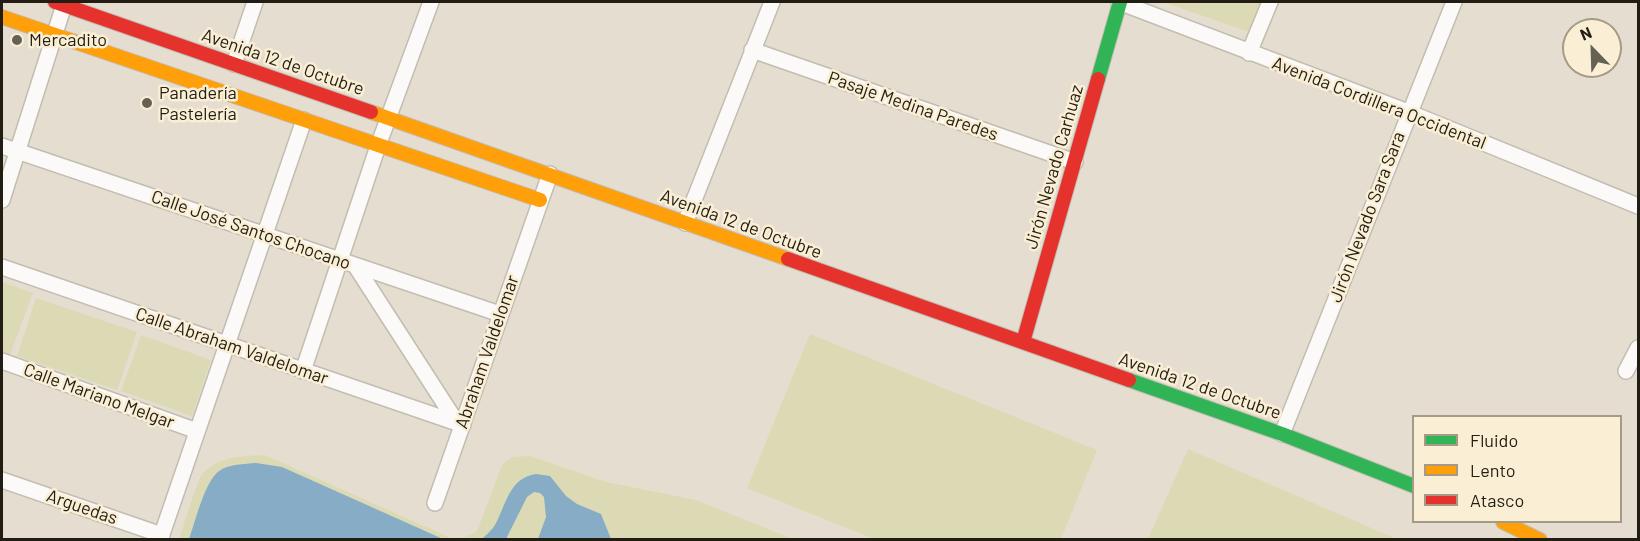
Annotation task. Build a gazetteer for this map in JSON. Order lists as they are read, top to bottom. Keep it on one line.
{"streets":{"street":["Avenida 12 de Octubre","Avenida Cordillera Occidental","Pasaje Medina Paredes","Jirón Nevado Carhuaz","Jirón Nevado Sara Sara","Calle José Santos Chocano","Calle Abraham Valdelomar","Abraham Valdelomar","Calle Mariano Melgar","Arguedas"]},"crossings":[["Avenida 12 de Octubre","Jirón Nevado Carhuaz"],["Avenida 12 de Octubre","Jirón Nevado Sara Sara"],["Avenida 12 de Octubre","Abraham Valdelomar"],["Avenida Cordillera Occidental","Jirón Nevado Carhuaz"],["Avenida Cordillera Occidental","Jirón Nevado Sara Sara"],["Pasaje Medina Paredes","Jirón Nevado Carhuaz"],["Calle José Santos Chocano","Abraham Valdelomar"],["Calle Abraham Valdelomar","Abraham Valdelomar"]],"places":["Mercadito","Panadería Pastelería"],"legend":["Fluido","Lento","Atasco"],"north":"top left"}
